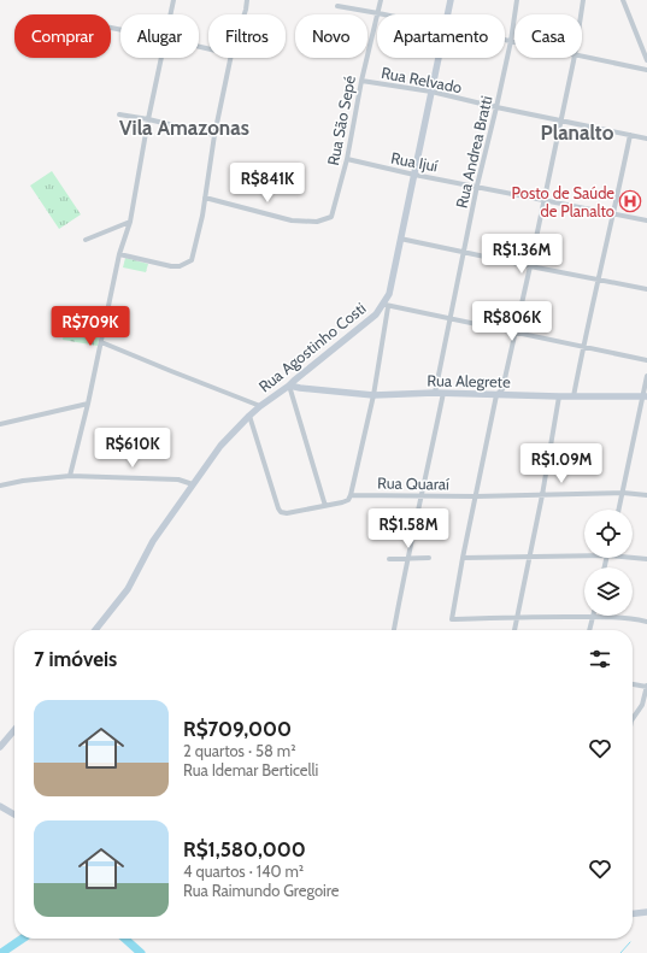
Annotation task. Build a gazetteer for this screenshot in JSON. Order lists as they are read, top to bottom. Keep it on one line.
{"streets":{"street":["Rua Relvado","Rua São Sepé","Rua Andrea Bratti","Rua Ijuí","Rua Agostinho Costi","Rua Alegrete","Rua Quaraí"]},"crossings":[["Rua Relvado","Rua São Sepé"],["Rua Relvado","Rua Andrea Bratti"],["Rua Relvado","Rua Agostinho Costi"],["Rua São Sepé","Rua Ijuí"],["Rua Andrea Bratti","Rua Ijuí"],["Rua Andrea Bratti","Rua Alegrete"],["Rua Andrea Bratti","Rua Quaraí"],["Rua Ijuí","Rua Agostinho Costi"],["Rua Agostinho Costi","Rua Alegrete"]],"districts":["Vila Amazonas","Planalto"],"places":{"hospital":["Posto de Saúde de Planalto"]},"page":{"chip":["Comprar","Alugar","Filtros","Novo","Apartamento","Casa"],"price":["R$841K","R$1.36M","R$806K","R$709K","R$610K","R$1.09M","R$1.58M"],"heading":"7 imóveis","list":[{"name":"R$709,000","note":"2 quartos · 58 m² · Rua Idemar Berticelli"},{"name":"R$1,580,000","note":"4 quartos · 140 m² · Rua Raimundo Gregoire"}]}}
